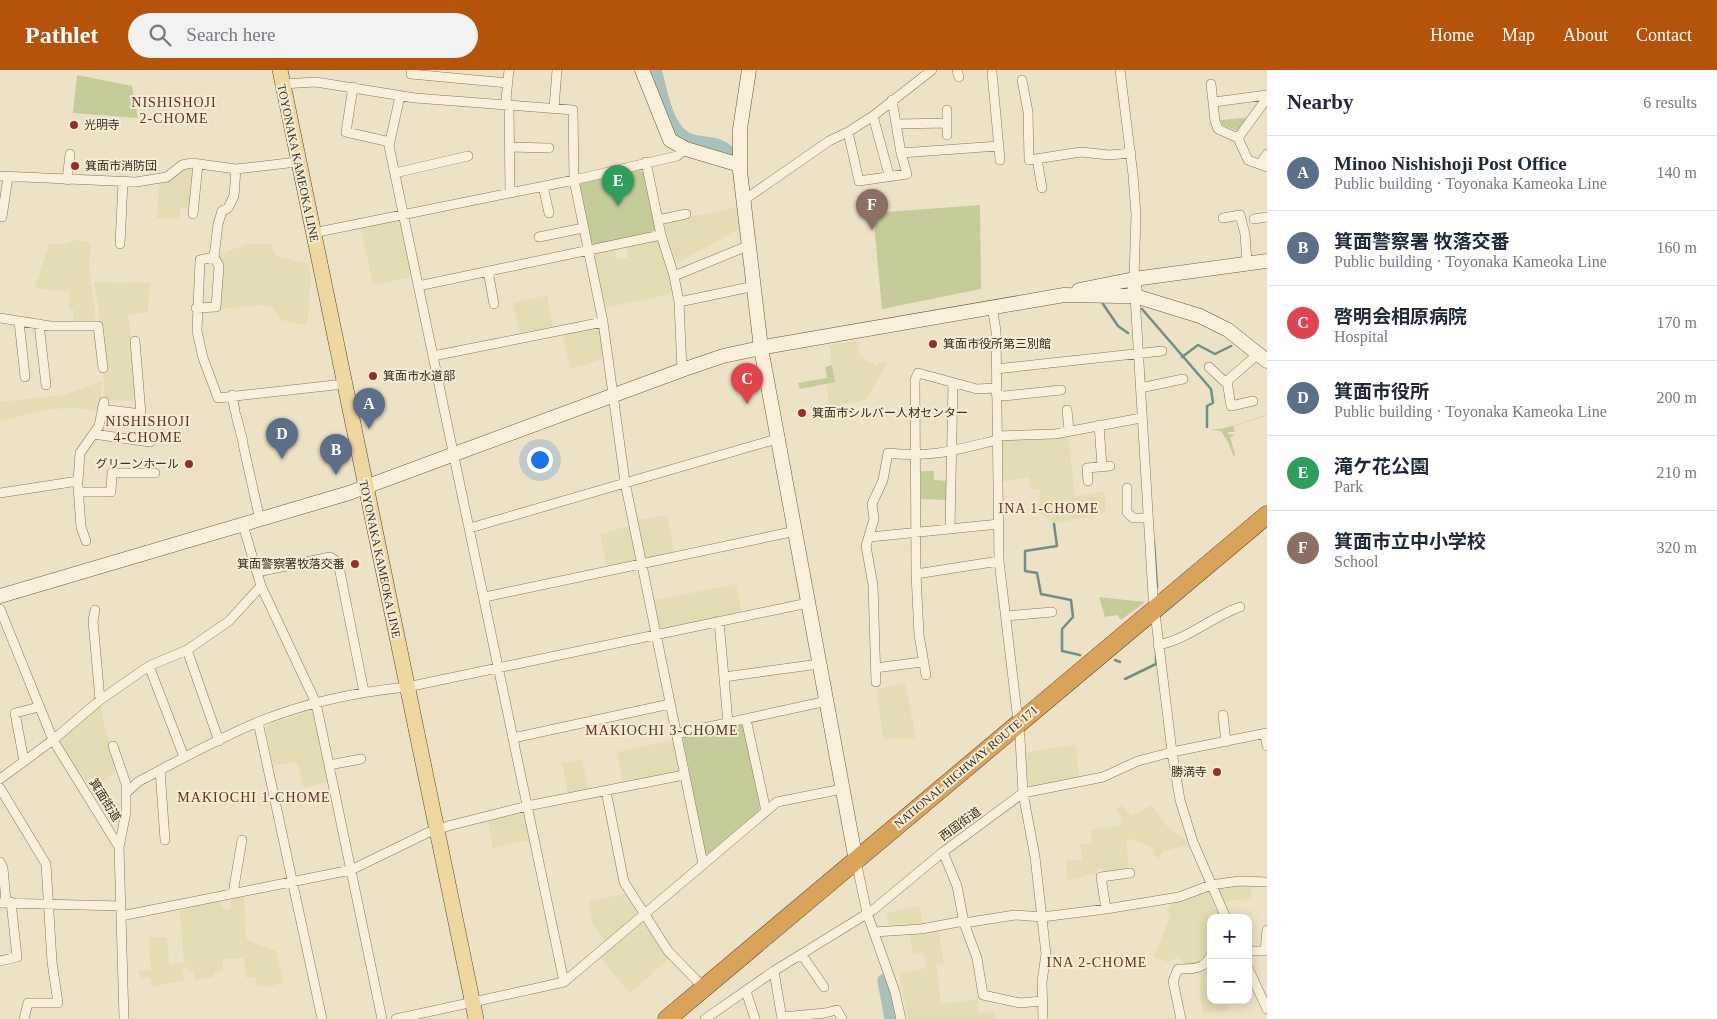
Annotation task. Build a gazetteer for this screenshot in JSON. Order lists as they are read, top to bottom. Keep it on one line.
{"streets":{"highway":["NATIONAL HIGHWAY ROUTE 171"],"main road":["TOYONAKA KAMEOKA LINE"],"street":["箕面街道","西国街道"]},"districts":["NISHISHOJI 2-CHOME","NISHISHOJI 4-CHOME","INA 1-CHOME","MAKIOCHI 3-CHOME","MAKIOCHI 1-CHOME","INA 2-CHOME"],"places":["光明寺","箕面市消防団","箕面市役所第三別館","箕面市水道部","箕面市シルバー人材センター","グリーンホール","箕面警察署牧落交番","勝満寺"],"page":{"header":"Pathlet","search":"Search here","nav":["Home","Map","About","Contact"],"heading":["Nearby","6 results"],"list":[{"mark":"A","name":"Minoo Nishishoji Post Office","note":"Public building · Toyonaka Kameoka Line","value":"140 m"},{"mark":"B","name":"箕面警察署 牧落交番","note":"Public building · Toyonaka Kameoka Line","value":"160 m"},{"mark":"C","name":"啓明会相原病院","note":"Hospital","value":"170 m"},{"mark":"D","name":"箕面市役所","note":"Public building · Toyonaka Kameoka Line","value":"200 m"},{"mark":"E","name":"滝ケ花公園","note":"Park","value":"210 m"},{"mark":"F","name":"箕面市立中小学校","note":"School","value":"320 m"}],"pins":["E","F","C","A","D","B"],"map_buttons":["+","−"]}}
